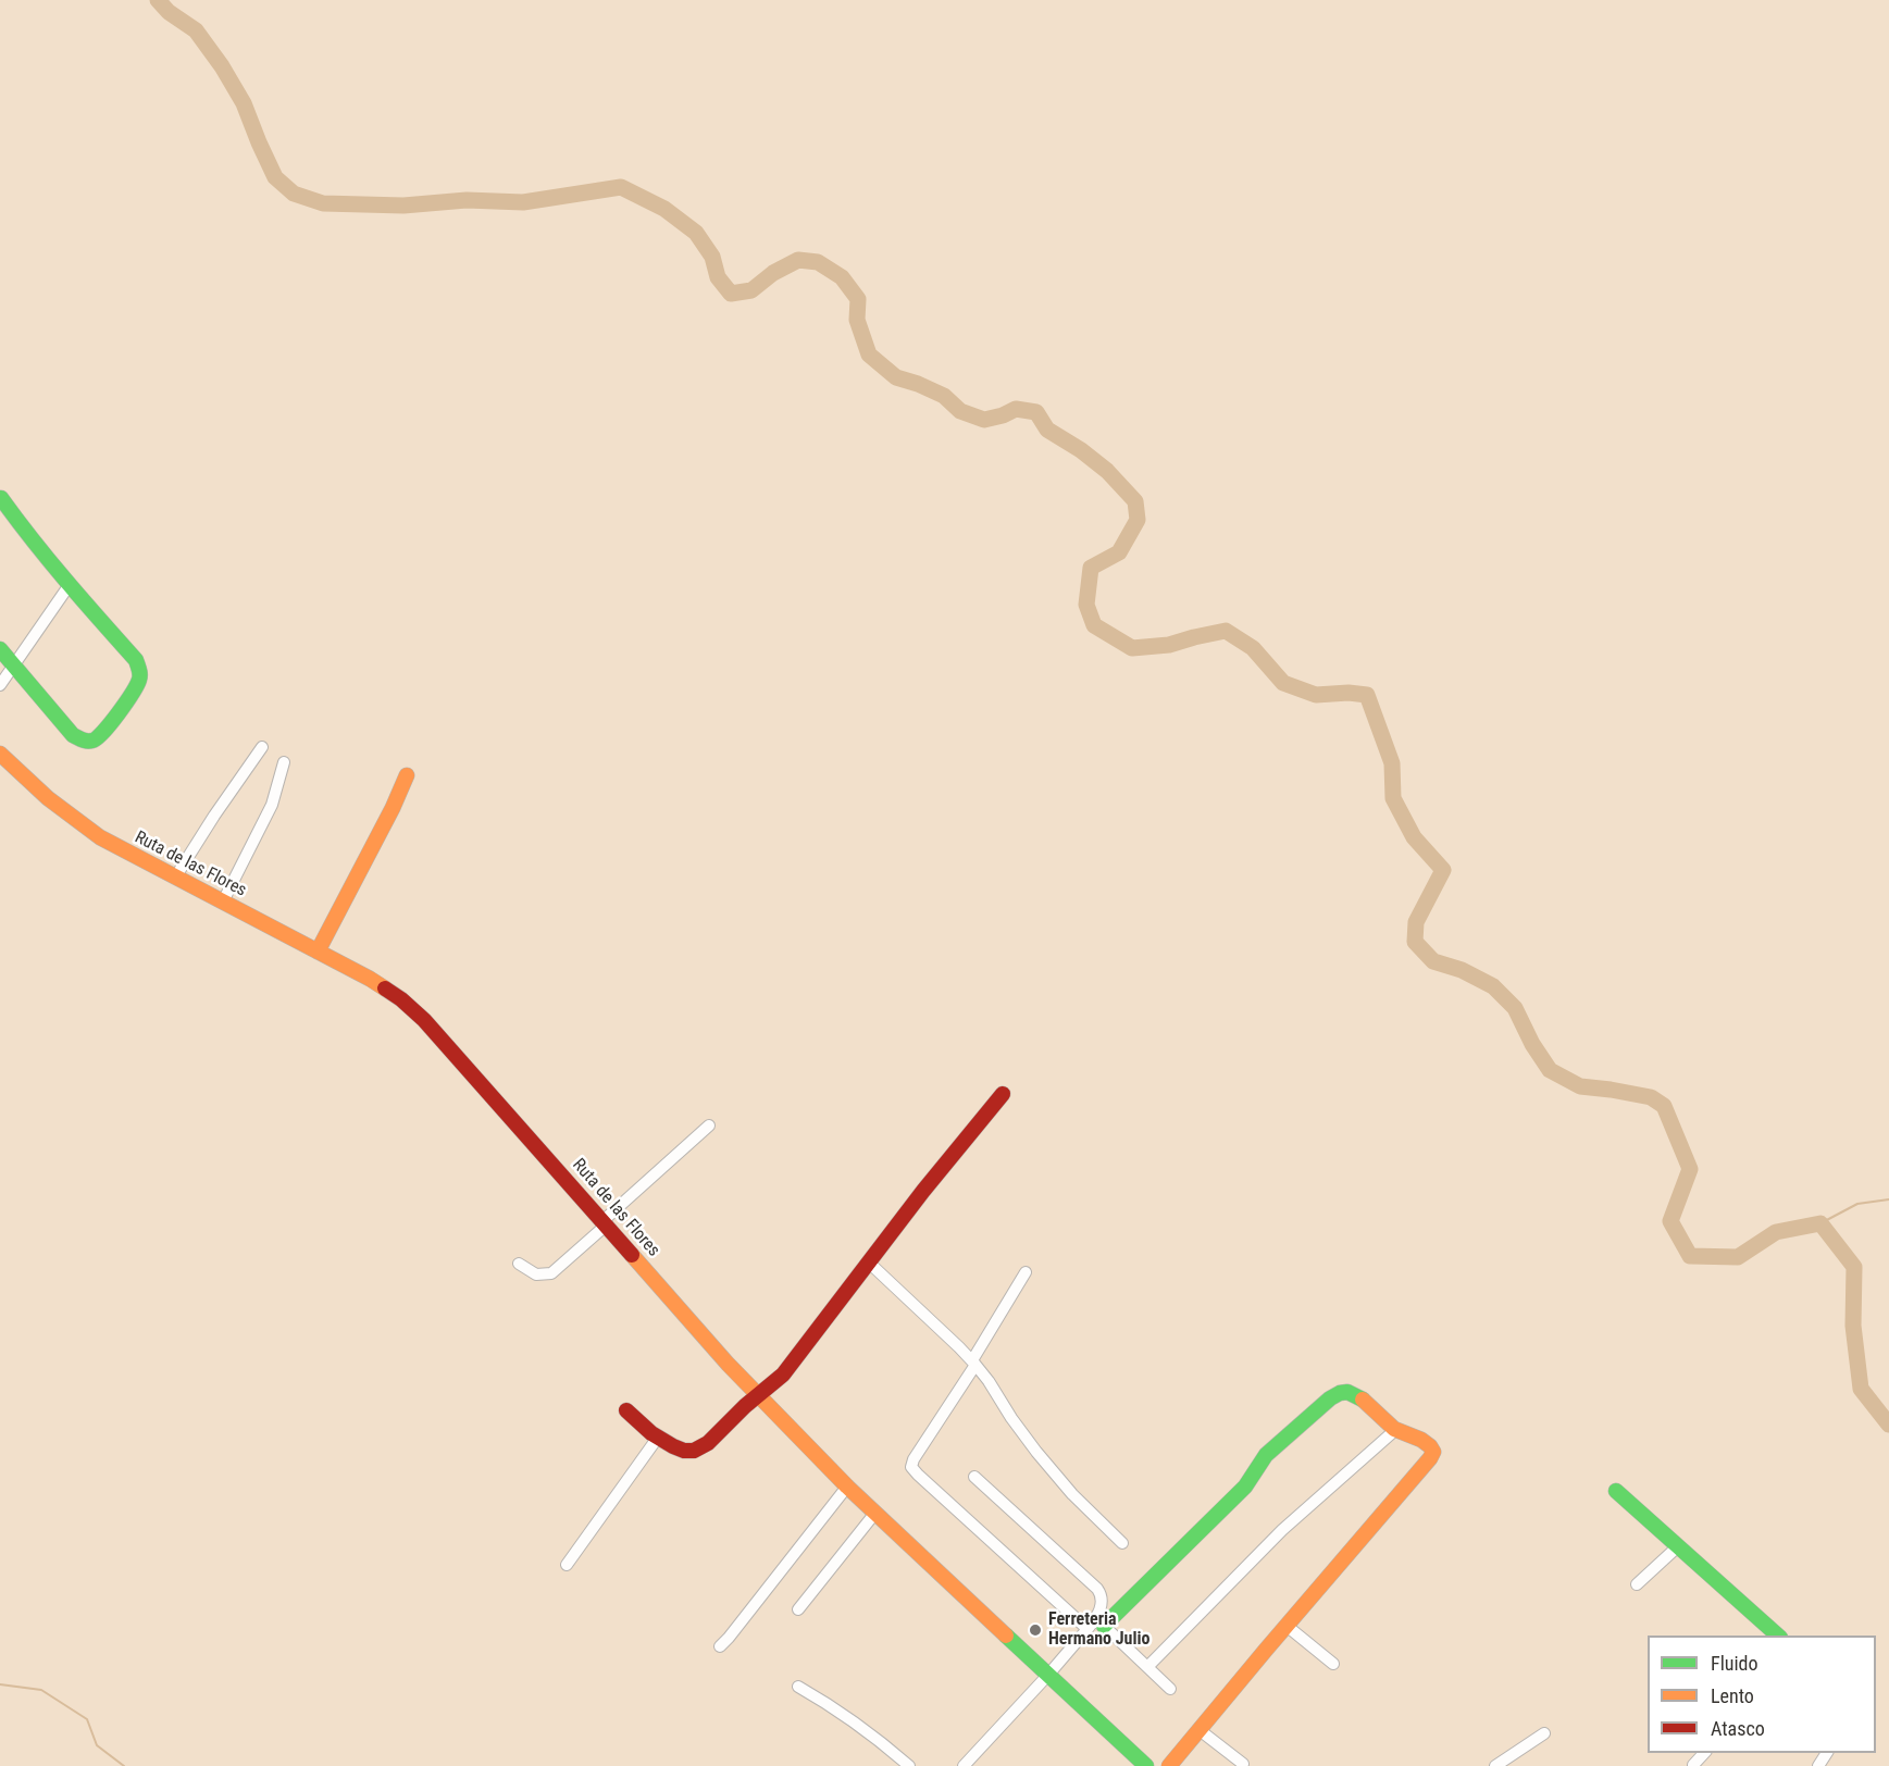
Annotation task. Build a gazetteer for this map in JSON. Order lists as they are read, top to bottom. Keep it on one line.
{"streets":{"street":["Ruta de las Flores"]},"places":["Ferreteria Hermano Julio"],"legend":["Fluido","Lento","Atasco"]}
